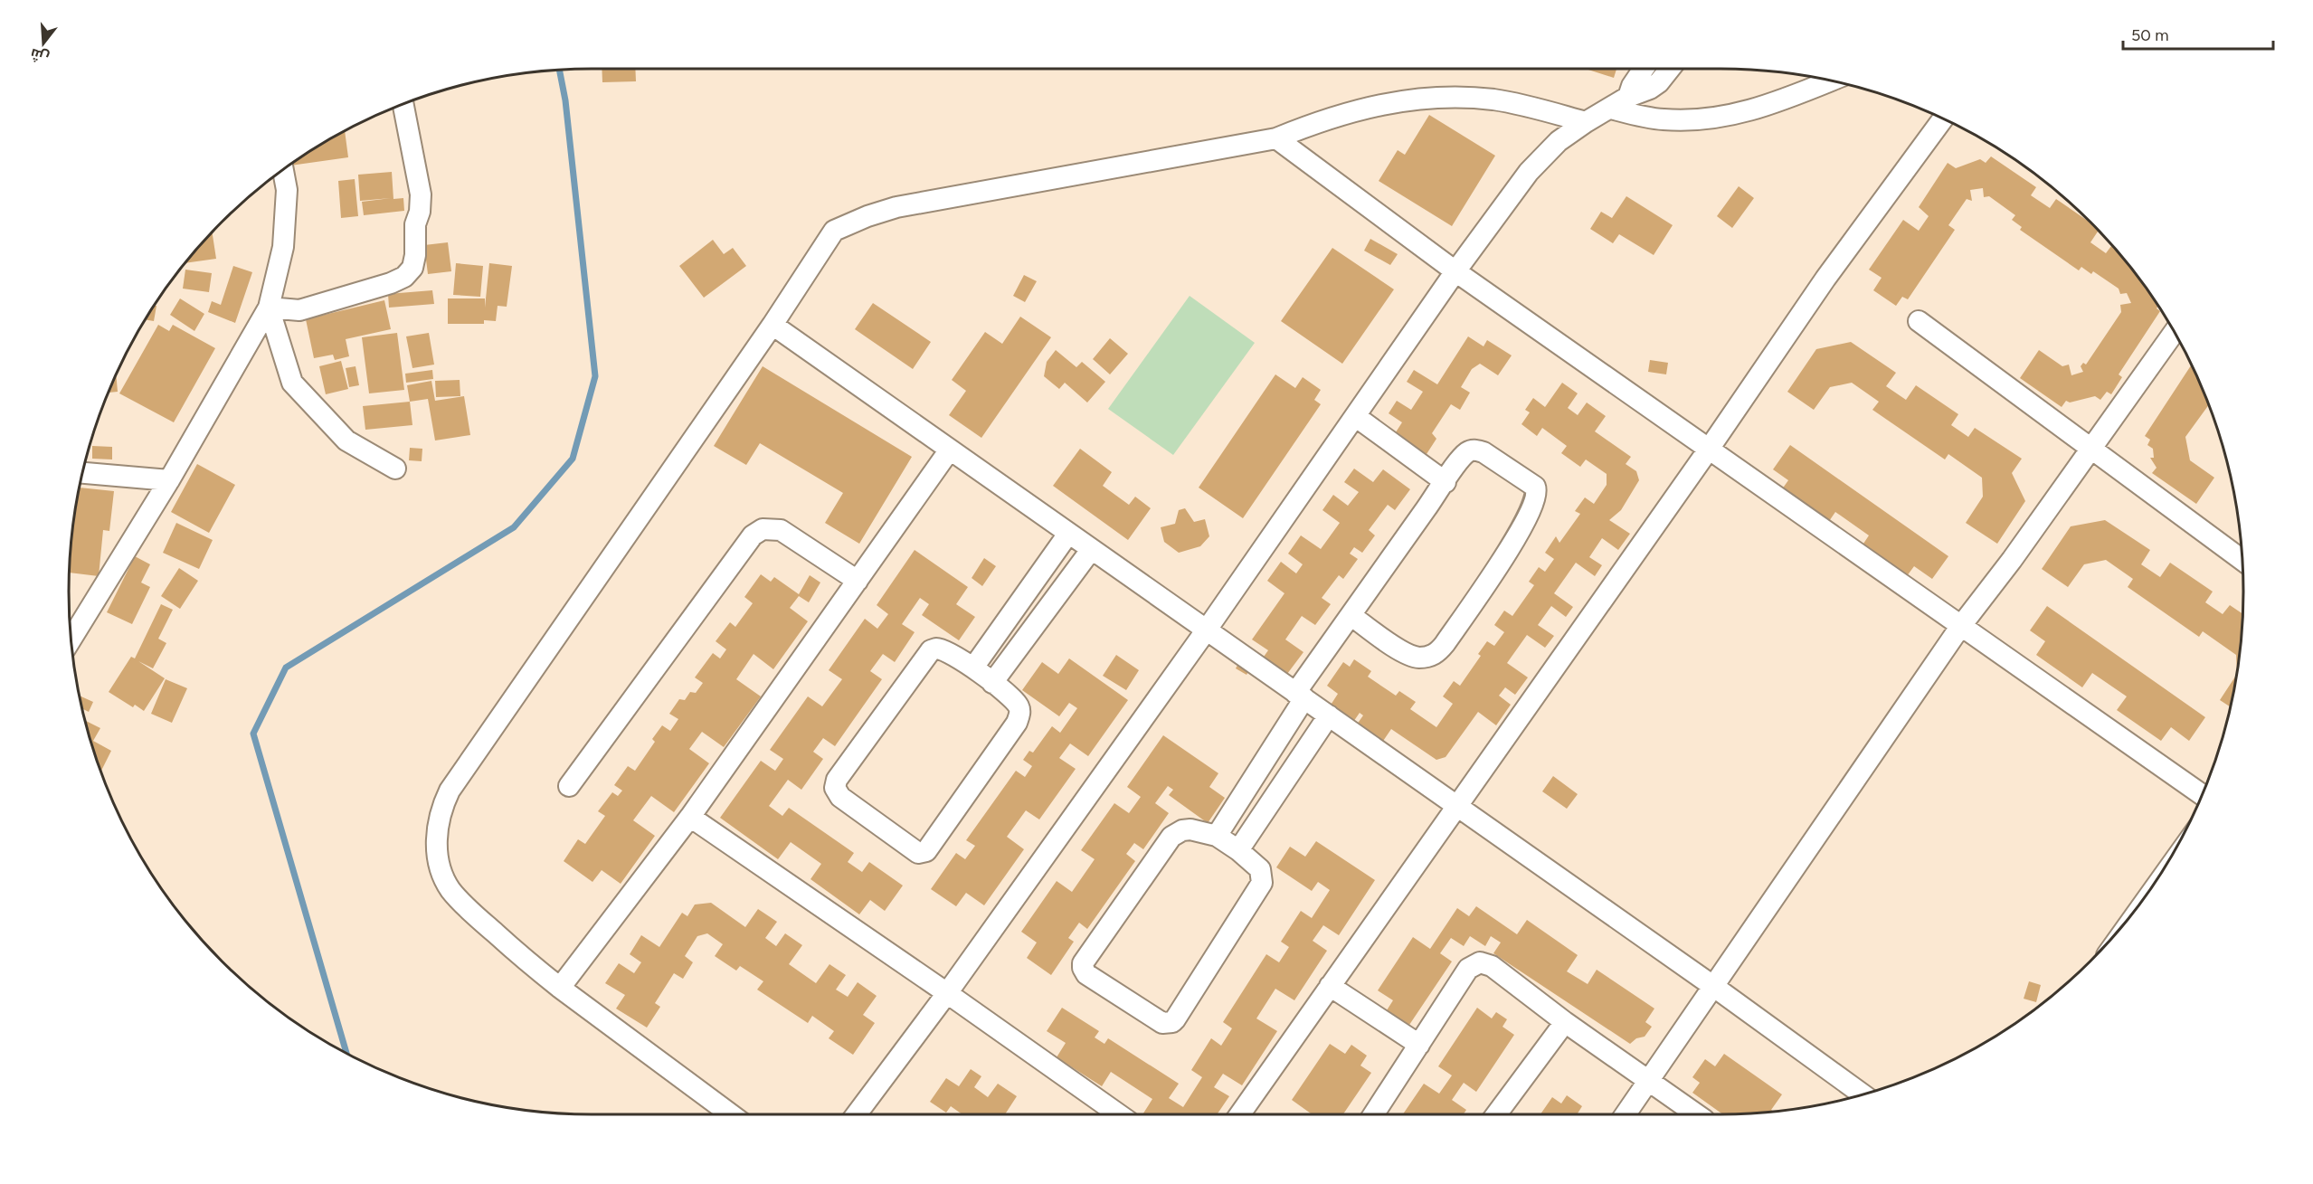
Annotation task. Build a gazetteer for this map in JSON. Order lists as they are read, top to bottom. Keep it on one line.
{"scale_bar":"50 m","north":"bottom"}
